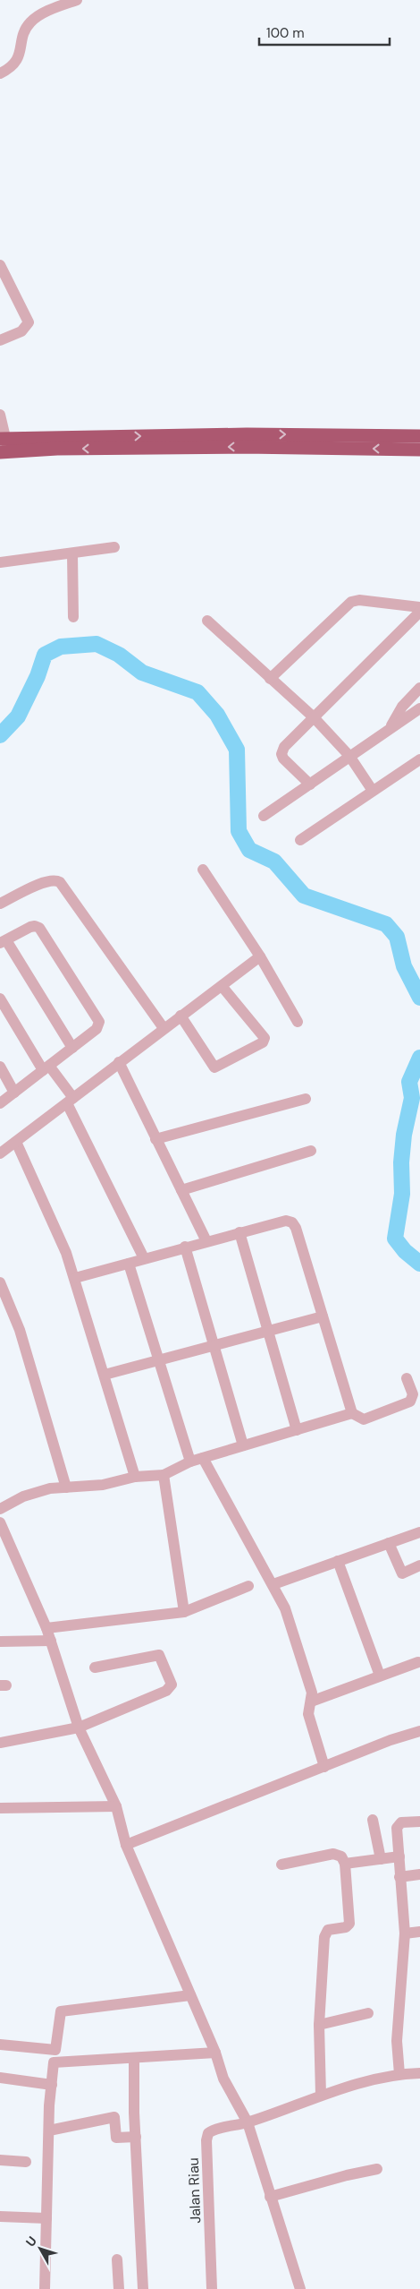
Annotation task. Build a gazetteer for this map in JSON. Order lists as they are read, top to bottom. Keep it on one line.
{"streets":{"street":["Jalan Riau"]},"scale_bar":"100 m","north":"top left"}
